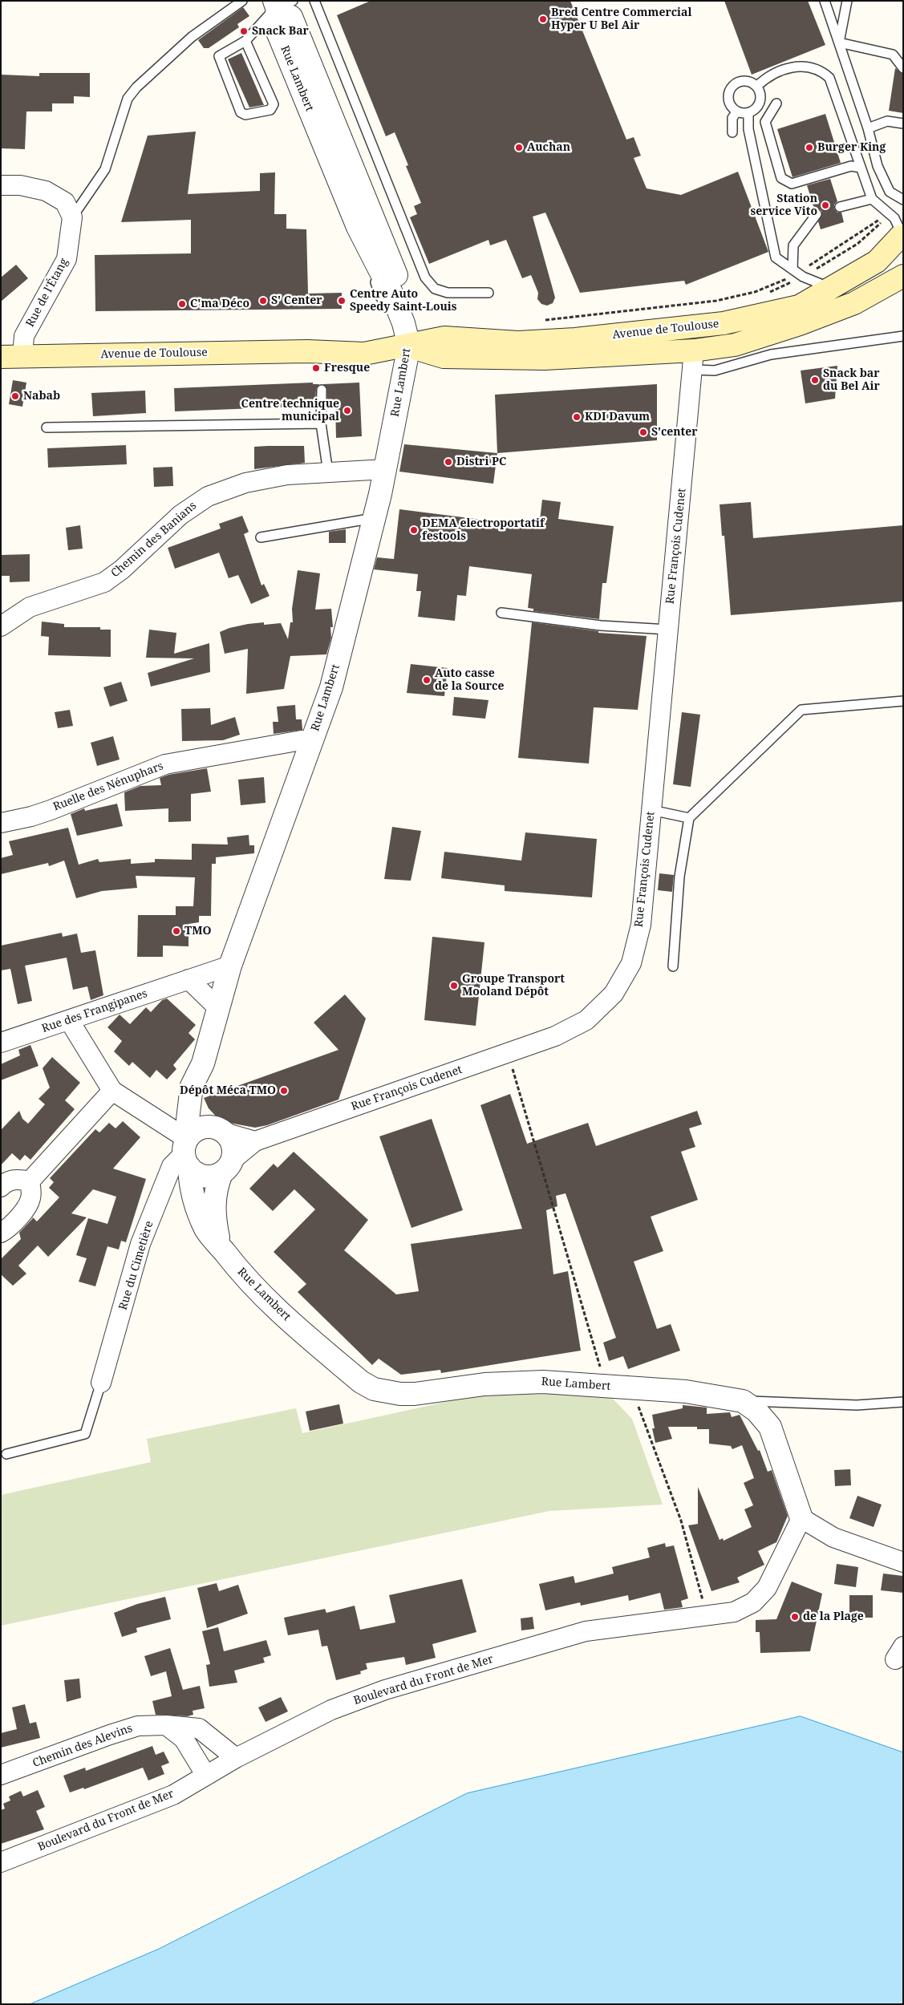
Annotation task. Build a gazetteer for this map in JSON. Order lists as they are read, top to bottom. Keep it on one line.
{"streets":{"main road":["Avenue de Toulouse"],"street":["Rue Lambert","Rue de l'Étang","Chemin des Banians","Rue François Cudenet","Ruelle des Nénuphars","Rue des Frangipanes","Rue du Cimetière","Boulevard du Front de Mer","Chemin des Alevins"]},"crossings":[["Rue Lambert","Avenue de Toulouse"],["Rue Lambert","Chemin des Banians"],["Rue Lambert","Rue François Cudenet"],["Rue Lambert","Ruelle des Nénuphars"],["Rue Lambert","Rue des Frangipanes"],["Rue Lambert","Rue du Cimetière"],["Rue Lambert","Boulevard du Front de Mer"],["Rue de l'Étang","Avenue de Toulouse"],["Avenue de Toulouse","Rue François Cudenet"],["Boulevard du Front de Mer","Chemin des Alevins"]],"places":["Bred Centre Commercial Hyper U Bel Air","Snack Bar","Auchan","Burger King","Station service Vito","S' Center","Centre Auto Speedy Saint-Louis","C'ma Déco","Fresque","Snack bar du Bel Air","Nabab","Centre technique municipal","KDI Davum","S'center","Distri PC","DEMA electroportatif festools","Auto casse de la Source","TMO","Groupe Transport Mooland Dépôt","Dépôt Méca TMO","de la Plage"]}
